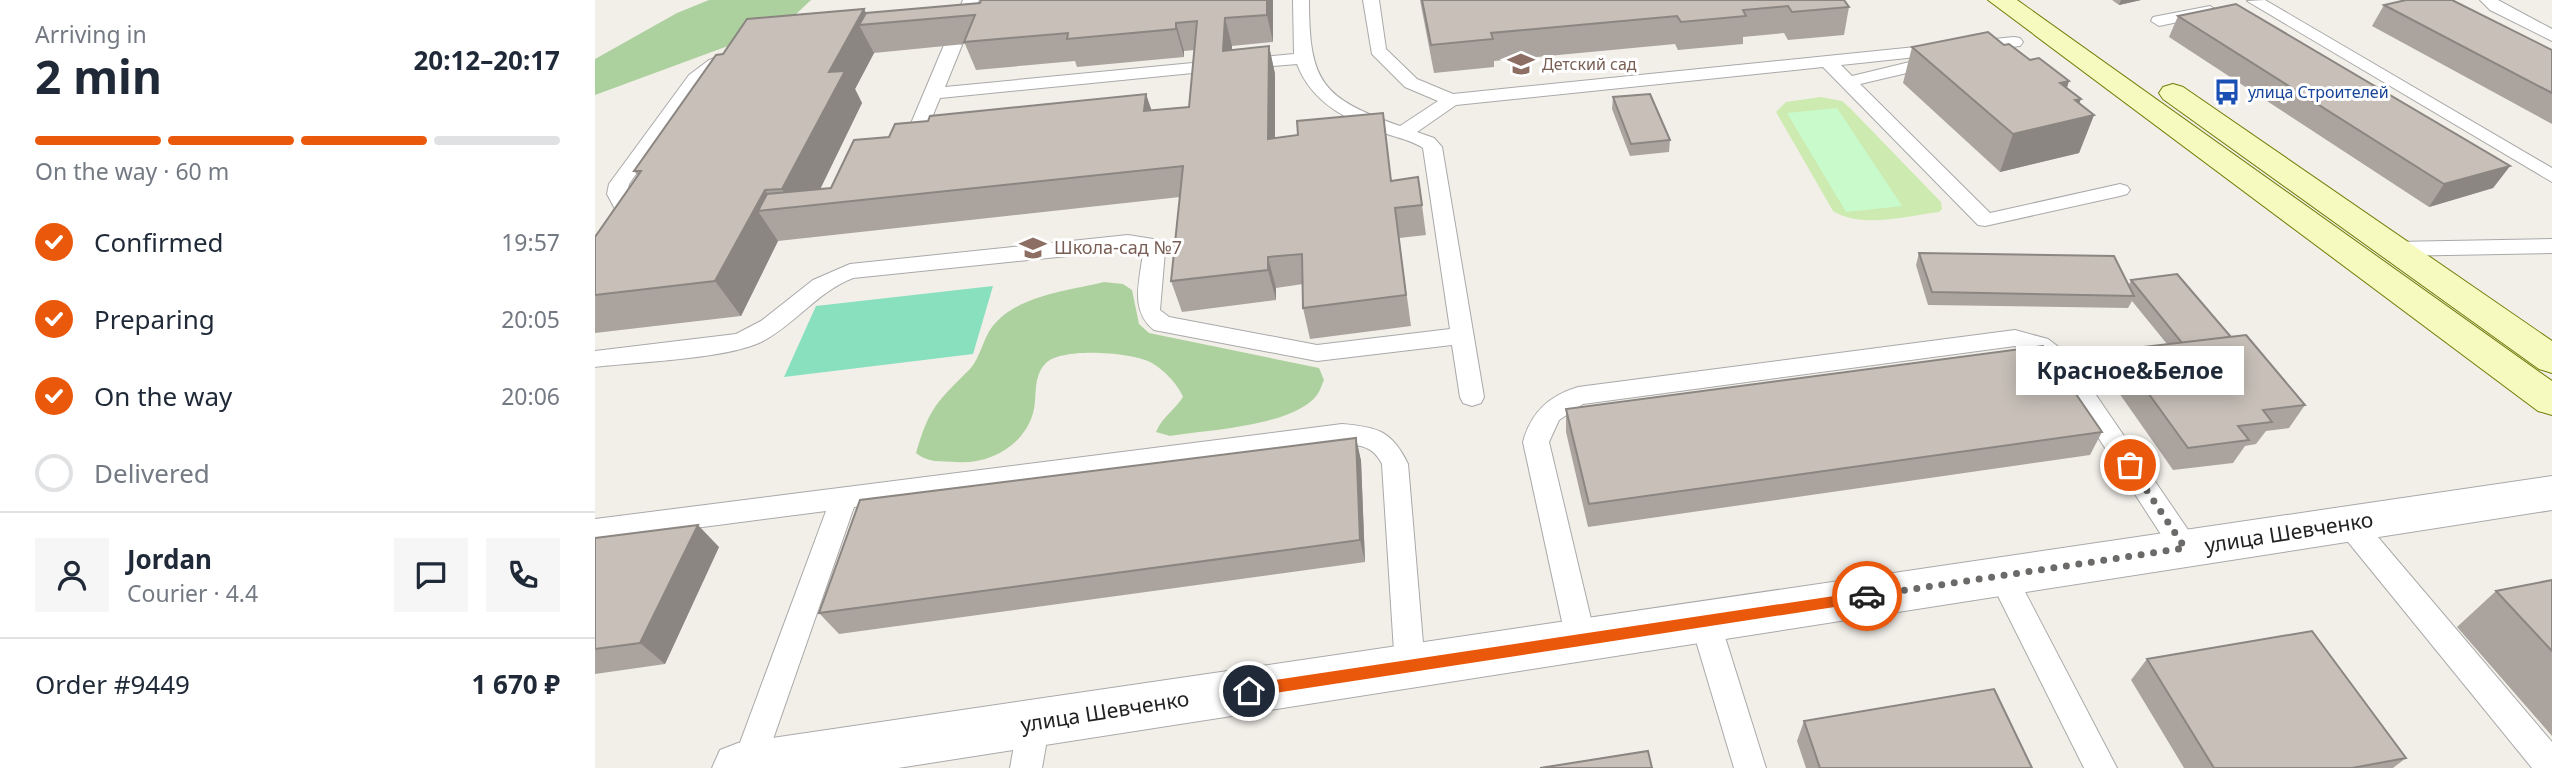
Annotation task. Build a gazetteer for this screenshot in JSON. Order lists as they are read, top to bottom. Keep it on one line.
{"streets":{"street":["улица Шевченко"]},"places":{"school or university":["Детский сад","Школа-сад №7"],"bus stop":["улица Строителей"],"other":["Красное&Белое"]},"page":{"heading":["2 min","Arriving in","20:12–20:17"],"panel":["Jordan","Courier · 4.4","Order #9449","1 670 ₽"],"bar":"On the way · 60 m","list":[["Confirmed","19:57"],["Preparing","20:05"],["On the way","20:06"],"Delivered"],"bubble":"Красное&Белое"}}
